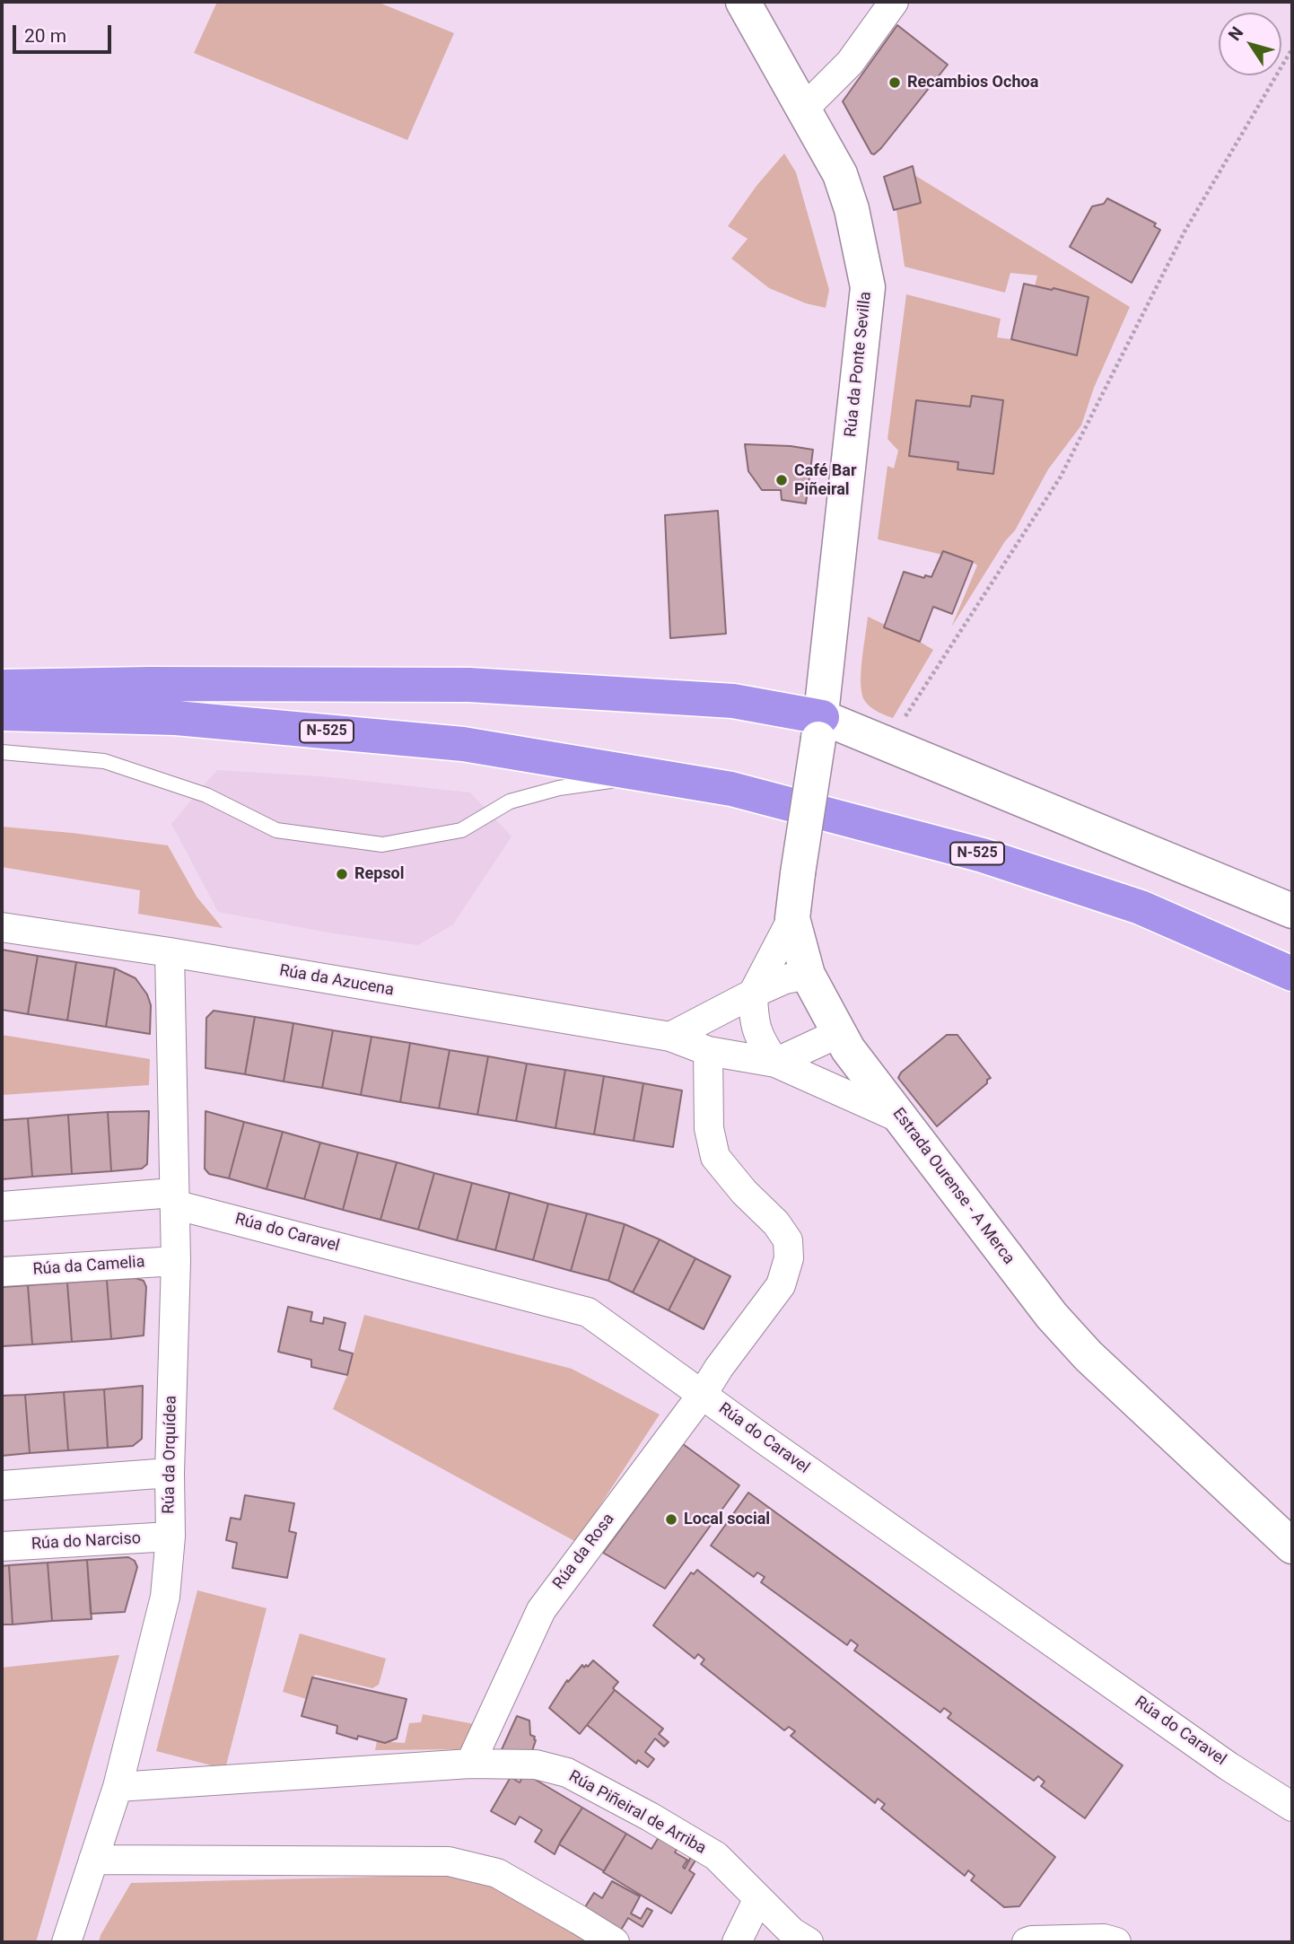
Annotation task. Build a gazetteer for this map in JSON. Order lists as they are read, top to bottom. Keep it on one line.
{"streets":{"highway":["N-525"],"street":["Rúa da Ponte Sevilla","Rúa da Azucena","Estrada Ourense - A Merca","Rúa do Caravel","Rúa da Camelia","Rúa da Orquídea","Rúa do Narciso","Rúa da Rosa","Rúa Piñeiral de Arriba"]},"crossings":[["Rúa da Ponte Sevilla","Estrada Ourense - A Merca"],["Rúa da Azucena","Estrada Ourense - A Merca"],["Rúa da Azucena","Rúa da Orquídea"],["Rúa da Azucena","Rúa da Rosa"],["Rúa do Caravel","Rúa da Orquídea"],["Rúa do Caravel","Rúa da Rosa"],["Rúa da Camelia","Rúa da Orquídea"],["Rúa da Orquídea","Rúa do Narciso"],["Rúa da Rosa","Rúa Piñeiral de Arriba"]],"places":["Recambios Ochoa","Café Bar Piñeiral","Repsol","Local social"],"scale_bar":"20 m","north":"top left"}
